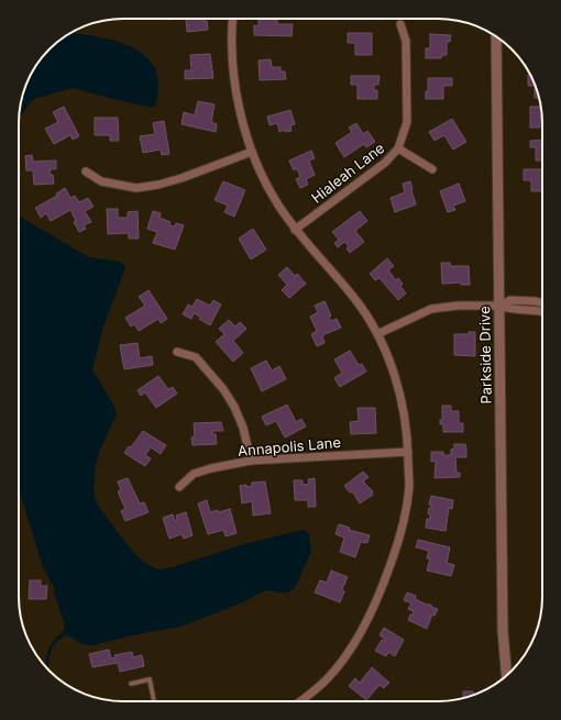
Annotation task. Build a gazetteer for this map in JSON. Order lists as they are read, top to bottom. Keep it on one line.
{"streets":{"street":["Hialeah Lane","Parkside Drive","Annapolis Lane"]}}
